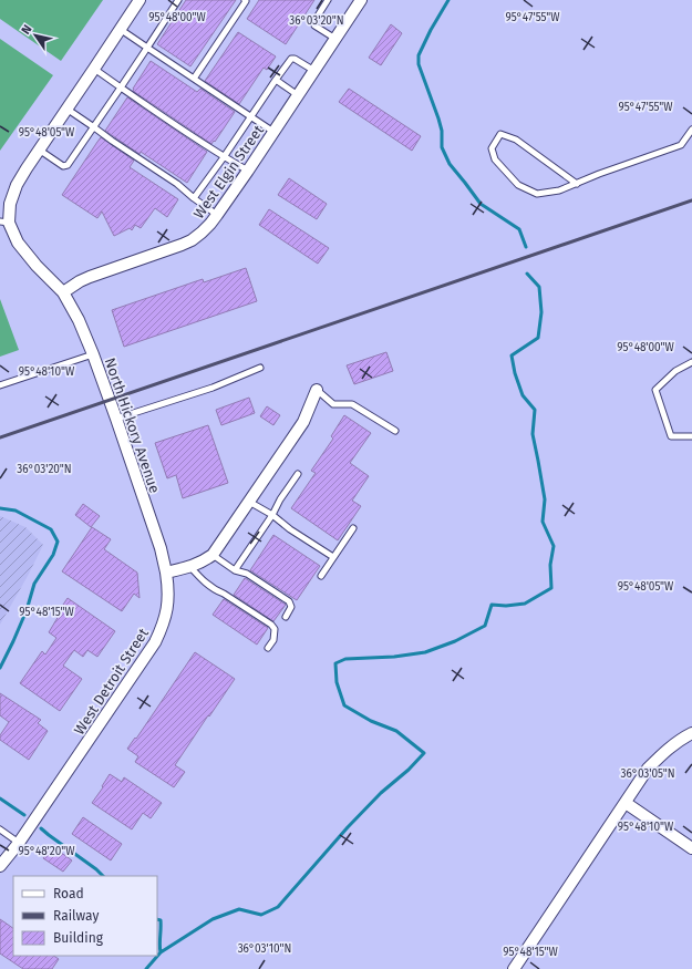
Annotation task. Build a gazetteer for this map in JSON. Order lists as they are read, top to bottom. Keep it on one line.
{"streets":{"street":["West Elgin Street","North Hickory Avenue","West Detroit Street"]},"crossings":[["West Elgin Street","North Hickory Avenue"],["North Hickory Avenue","West Detroit Street"]],"legend":["Road","Railway","Building"],"north":"top left","coordinates":["95°48'00\"W","95°47'55\"W","36°03'20\"N","95°48'05\"W","95°48'10\"W","95°48'15\"W","36°03'05\"N","95°48'20\"W","36°03'10\"N"]}
